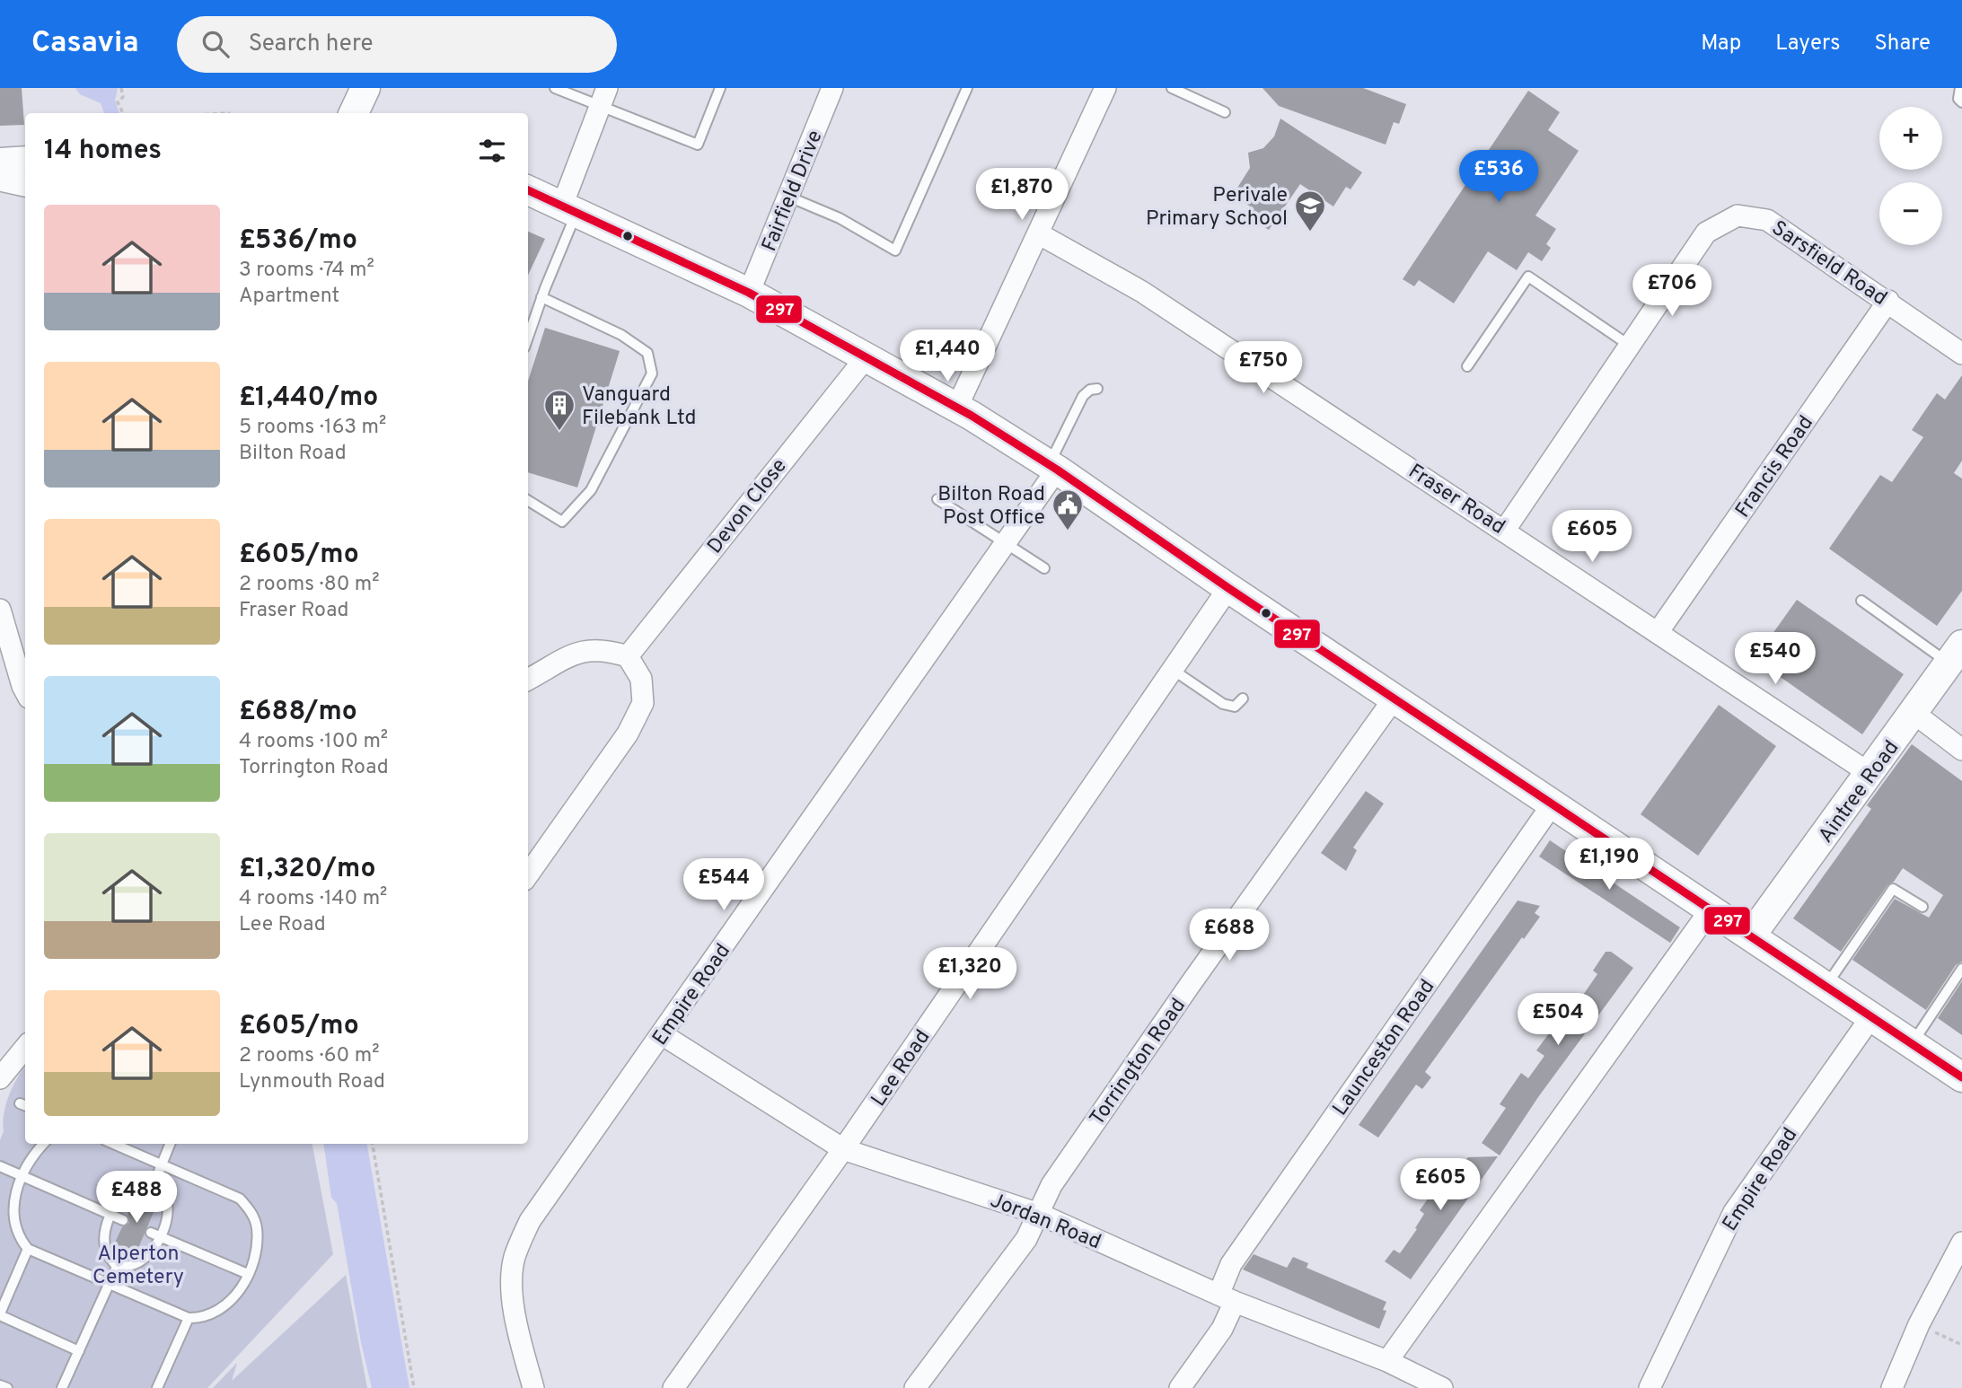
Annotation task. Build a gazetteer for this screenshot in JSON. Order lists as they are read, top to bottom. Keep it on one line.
{"streets":{"street":["Fairfield Drive","Sarsfield Road","Francis Road","Fraser Road","Devon Close","Aintree Road","Empire Road","Launceston Road","Torrington Road","Lee Road","Jordan Road"]},"crossings":[["Sarsfield Road","Francis Road"],["Sarsfield Road","Fraser Road"],["Francis Road","Fraser Road"],["Fraser Road","Aintree Road"],["Empire Road","Jordan Road"],["Launceston Road","Jordan Road"],["Torrington Road","Jordan Road"],["Lee Road","Jordan Road"]],"parks":["Alperton Cemetery"],"places":{"school or university":["Perivale Primary School"],"building":["Vanguard Filebank Ltd"],"public building":["Bilton Road Post Office"]},"lines":["transit line 297"],"page":{"header":"Casavia","search":"Search here","nav":["Map","Layers","Share"],"map_buttons":["+","−"],"heading":"14 homes","price":["£536","£1,870","£706","£1,440","£750","£605","£540","£1,190","£544","£688","£1,320","£504","£605","£488"],"list":[{"name":"£536/mo","note":"3 rooms · 74 m² · Apartment"},{"name":"£1,440/mo","note":"5 rooms · 163 m² · Bilton Road"},{"name":"£605/mo","note":"2 rooms · 80 m² · Fraser Road"},{"name":"£688/mo","note":"4 rooms · 100 m² · Torrington Road"},{"name":"£1,320/mo","note":"4 rooms · 140 m² · Lee Road"},{"name":"£605/mo","note":"2 rooms · 60 m² · Lynmouth Road"}]}}
